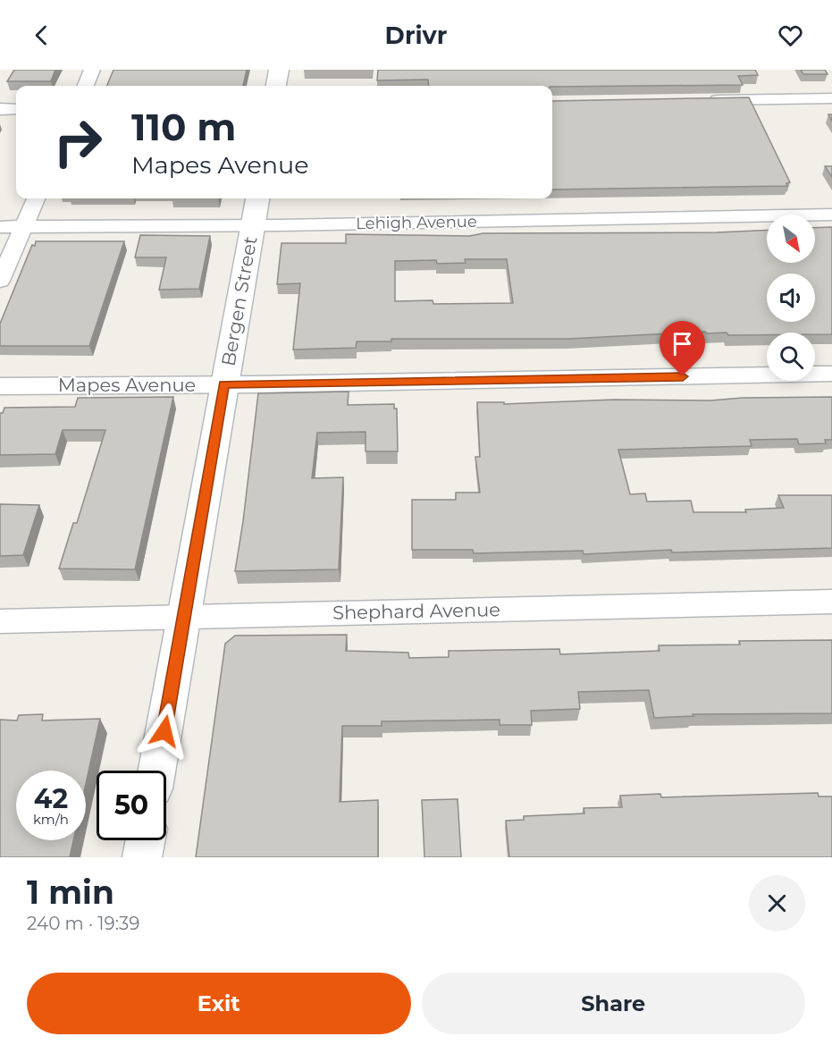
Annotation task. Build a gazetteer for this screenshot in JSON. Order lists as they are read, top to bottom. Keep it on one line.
{"streets":{"main road":["Bergen Street"],"street":["Lehigh Avenue","Mapes Avenue","Shephard Avenue"]},"crossings":[["Lehigh Avenue","Bergen Street"],["Bergen Street","Mapes Avenue"],["Bergen Street","Shephard Avenue"]],"north":"bottom right","page":{"header":"Drivr","turn":["110 m","Mapes Avenue"],"speed":"42 km/h","limit":"50","heading":["1 min","240 m · 19:39"],"buttons":["Exit","Share"]}}
